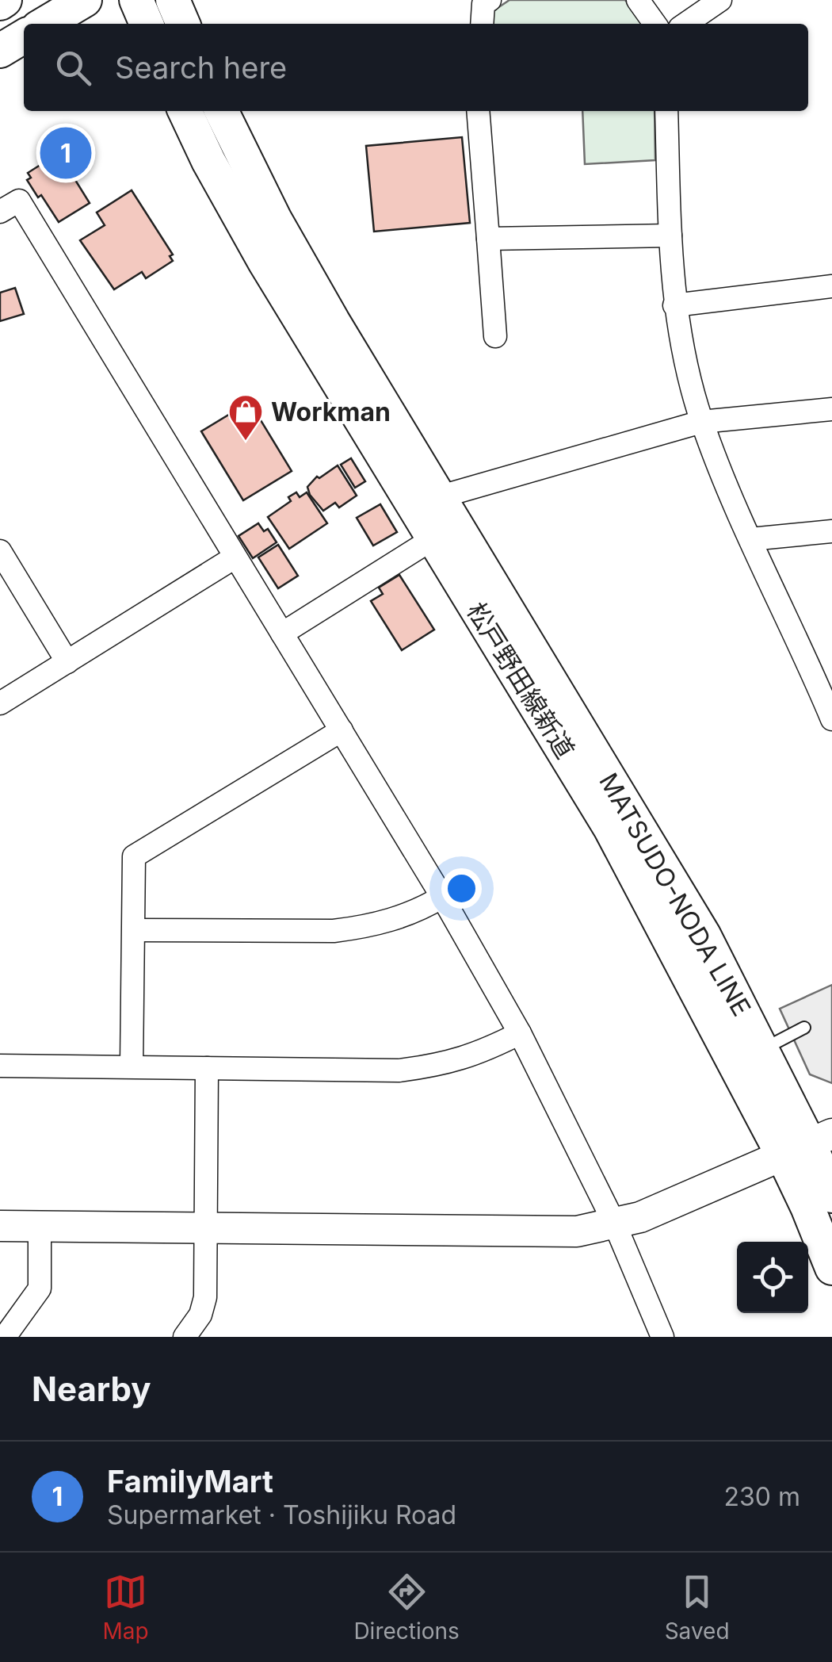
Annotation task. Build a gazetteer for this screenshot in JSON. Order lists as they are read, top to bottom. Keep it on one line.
{"streets":{"main road":["松戸野田線新道","MATSUDO-NODA LINE"]},"crossings":[["松戸野田線新道","MATSUDO-NODA LINE"]],"places":{"shop":["Workman"]},"page":{"search":"Search here","pins":"1","heading":"Nearby","list":[{"mark":"1","name":"FamilyMart","note":"Supermarket · Toshijiku Road","value":"230 m"}],"nav":["Map","Directions","Saved"]}}
